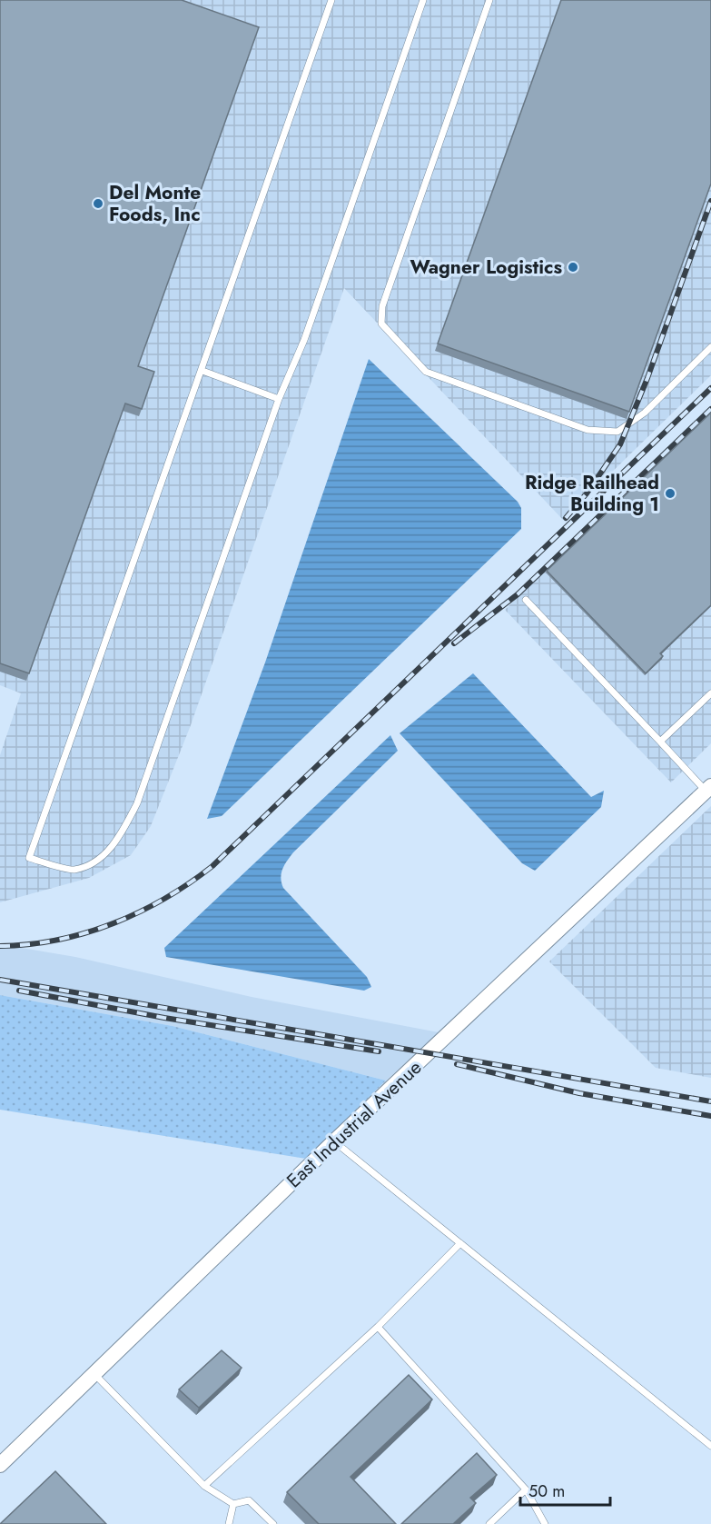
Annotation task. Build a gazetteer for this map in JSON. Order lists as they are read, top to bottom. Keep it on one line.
{"streets":{"street":["East Industrial Avenue"]},"places":["Del Monte Foods, Inc","Wagner Logistics","Ridge Railhead Building 1"],"scale_bar":"50 m"}
